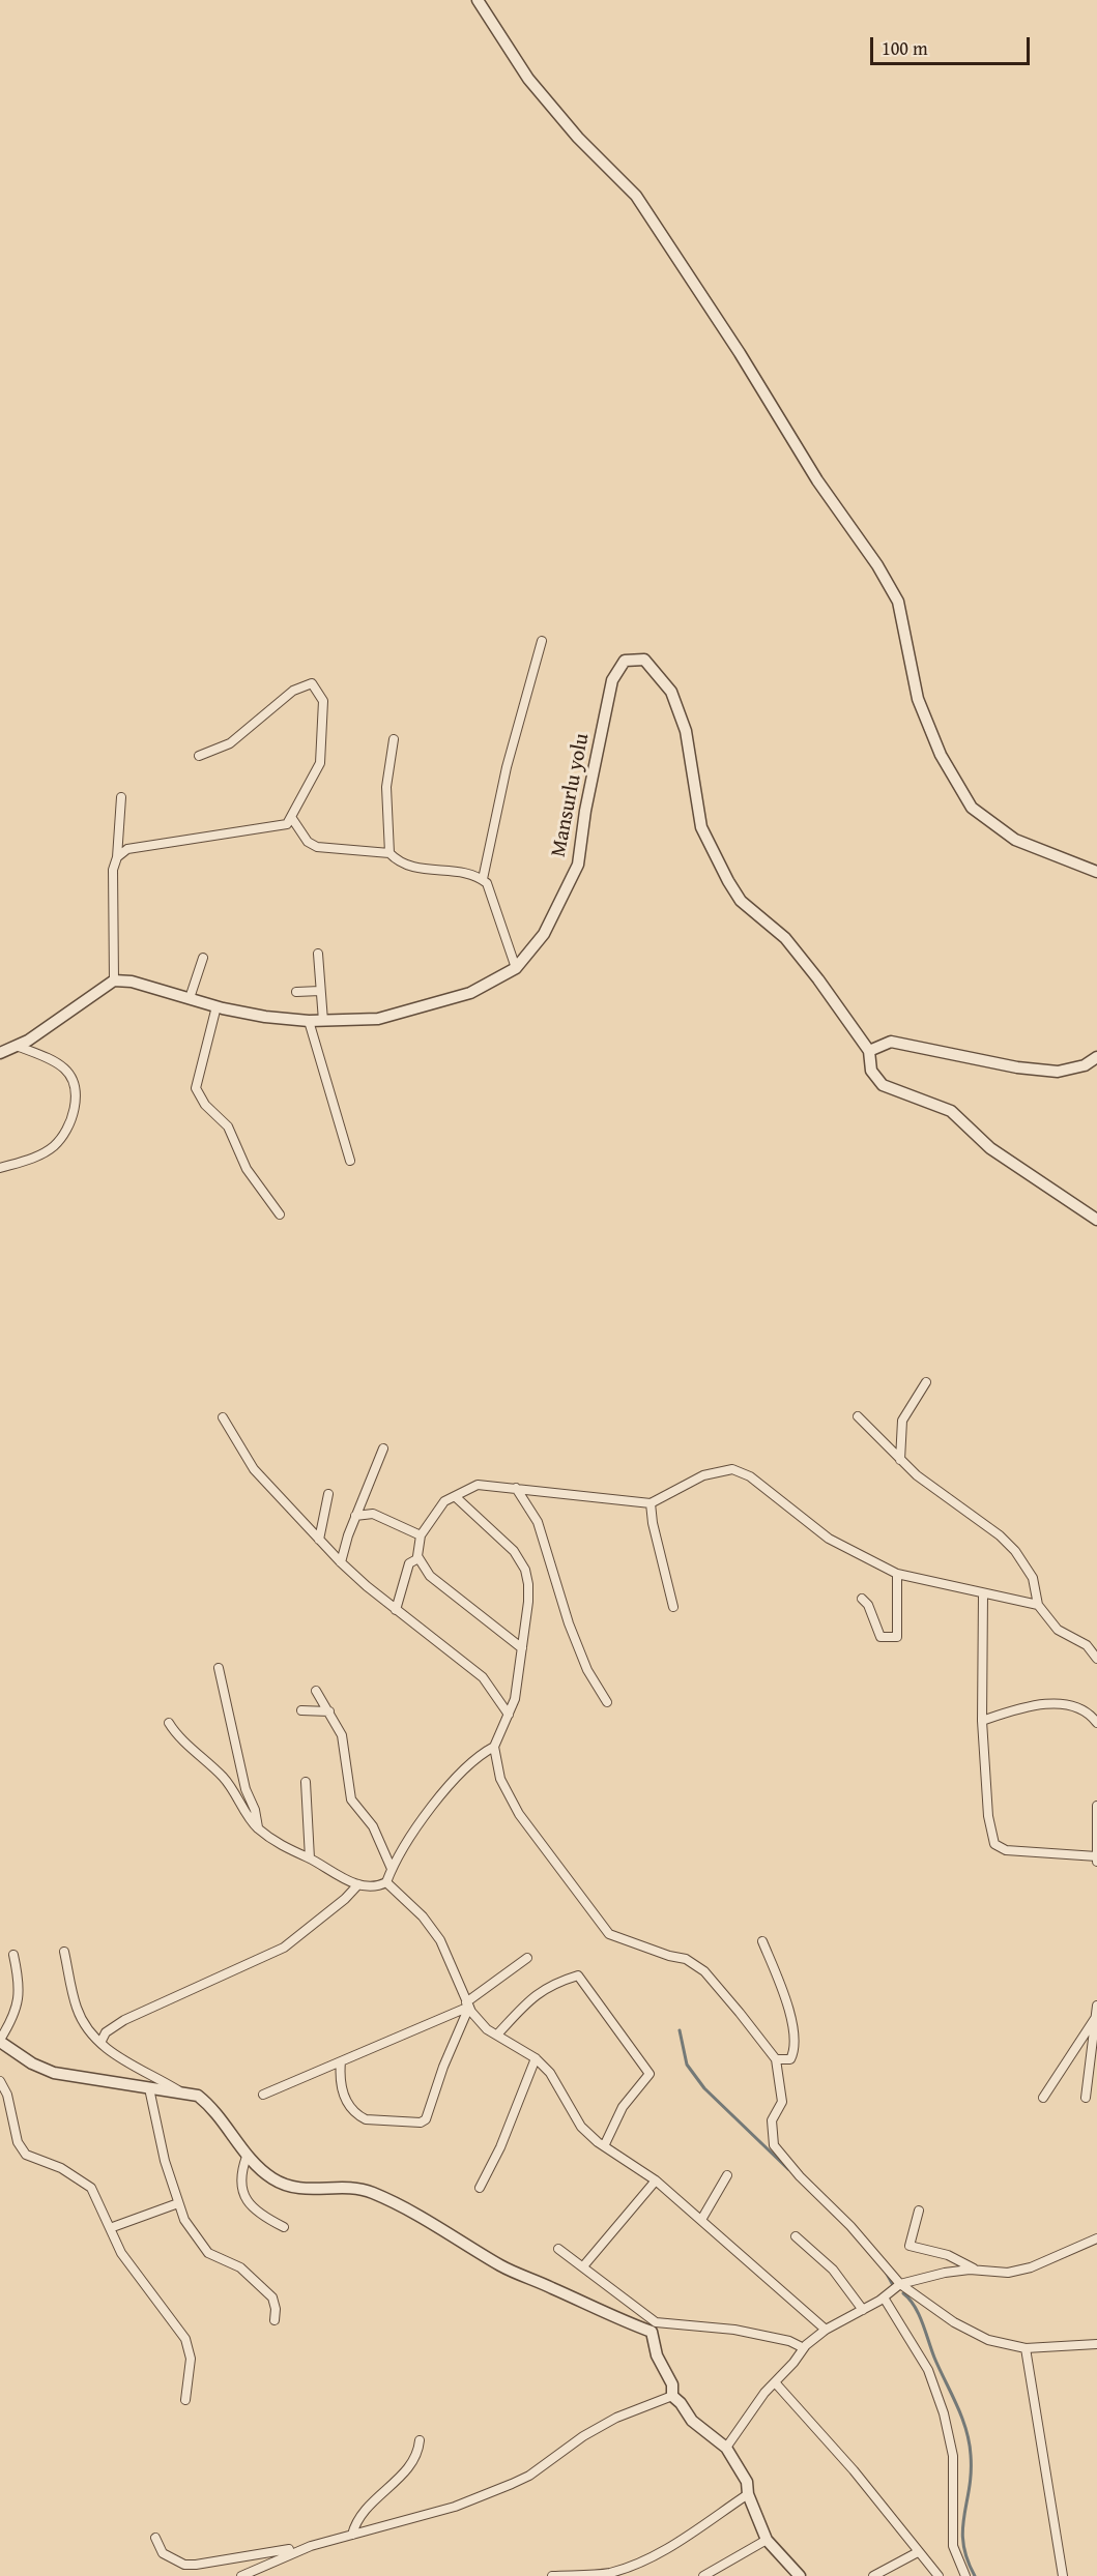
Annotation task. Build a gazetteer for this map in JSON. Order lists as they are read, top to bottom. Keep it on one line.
{"streets":{"street":["Mansurlu yolu"]},"scale_bar":"100 m"}
